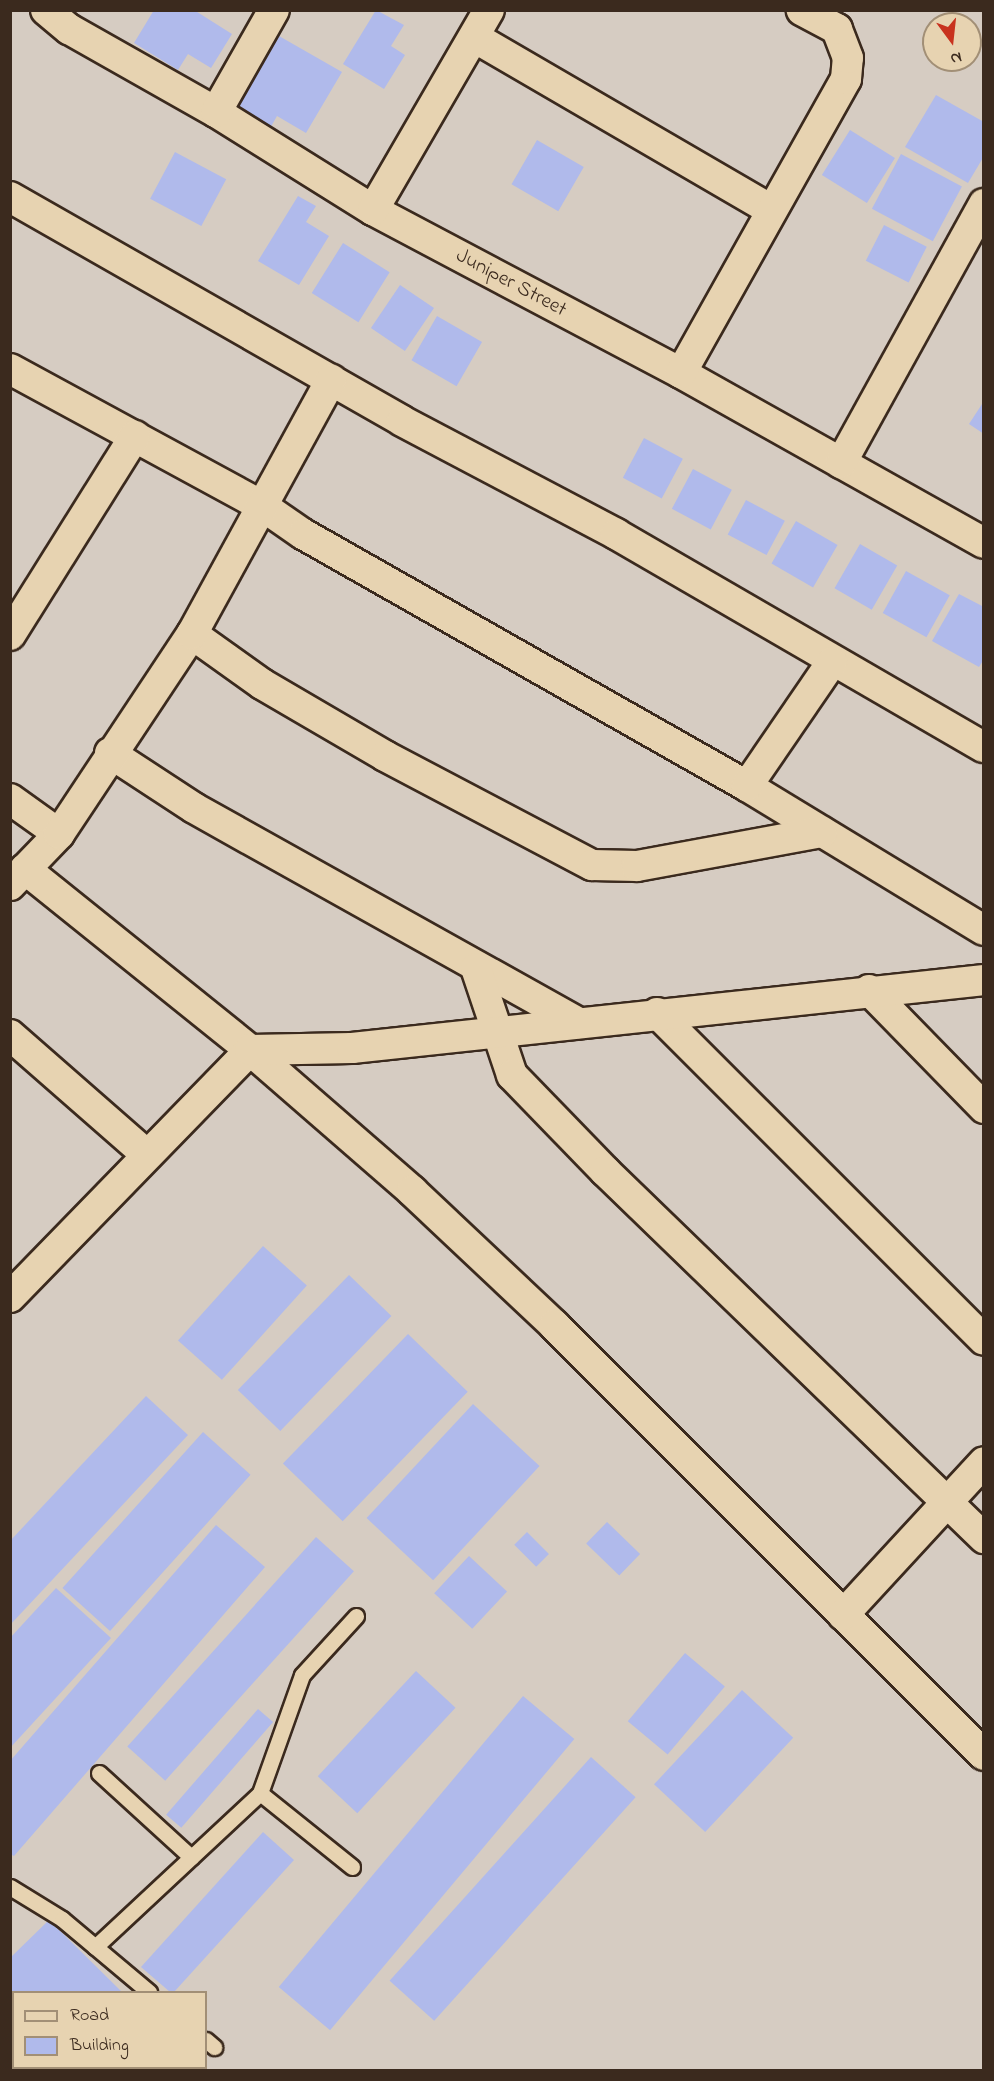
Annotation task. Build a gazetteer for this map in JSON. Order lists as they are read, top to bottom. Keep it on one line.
{"streets":{"street":["Juniper Street"]},"legend":["Road","Building"],"north":"bottom"}
